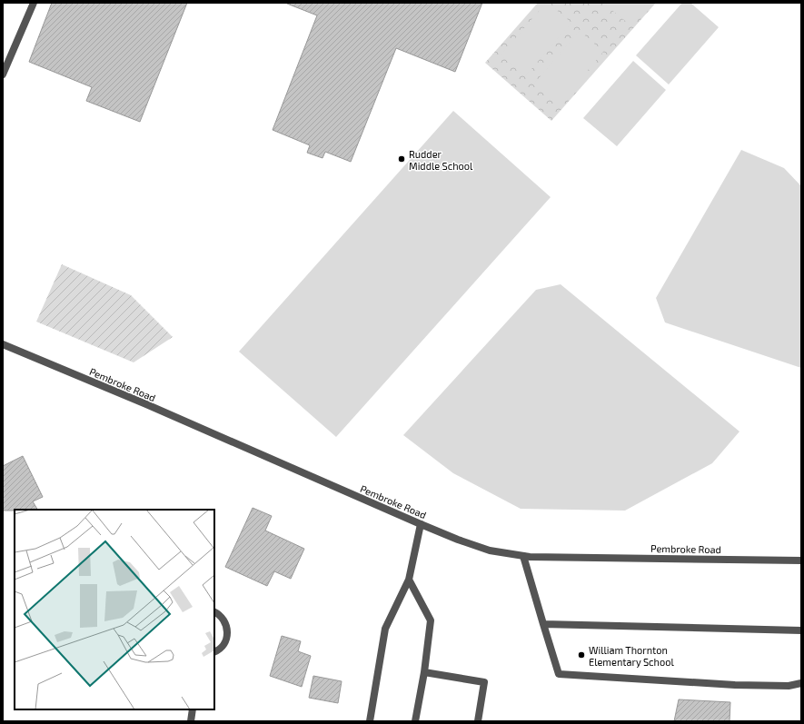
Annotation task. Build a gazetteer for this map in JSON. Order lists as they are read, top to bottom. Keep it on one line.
{"streets":{"street":["Pembroke Road"]},"places":["Rudder Middle School","William Thornton Elementary School"]}
